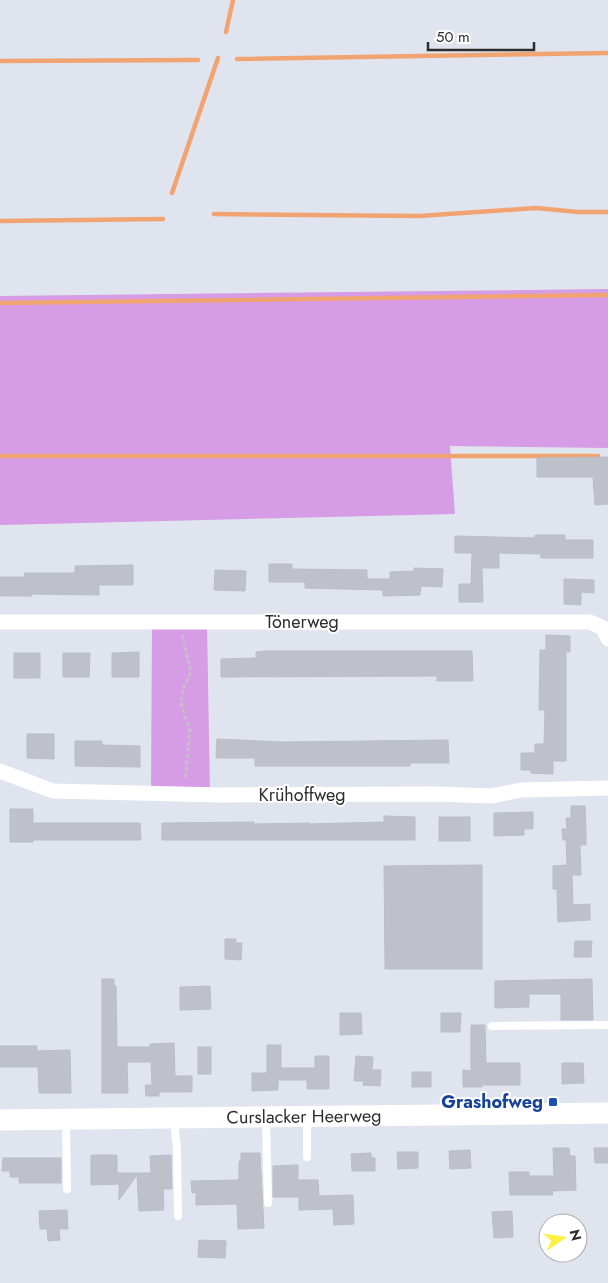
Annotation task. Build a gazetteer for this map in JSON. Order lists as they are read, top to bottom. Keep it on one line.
{"streets":{"main road":["Curslacker Heerweg"],"street":["Tönerweg","Krühoffweg"]},"places":{"transit":["Grashofweg"]},"scale_bar":"50 m","north":"right"}
